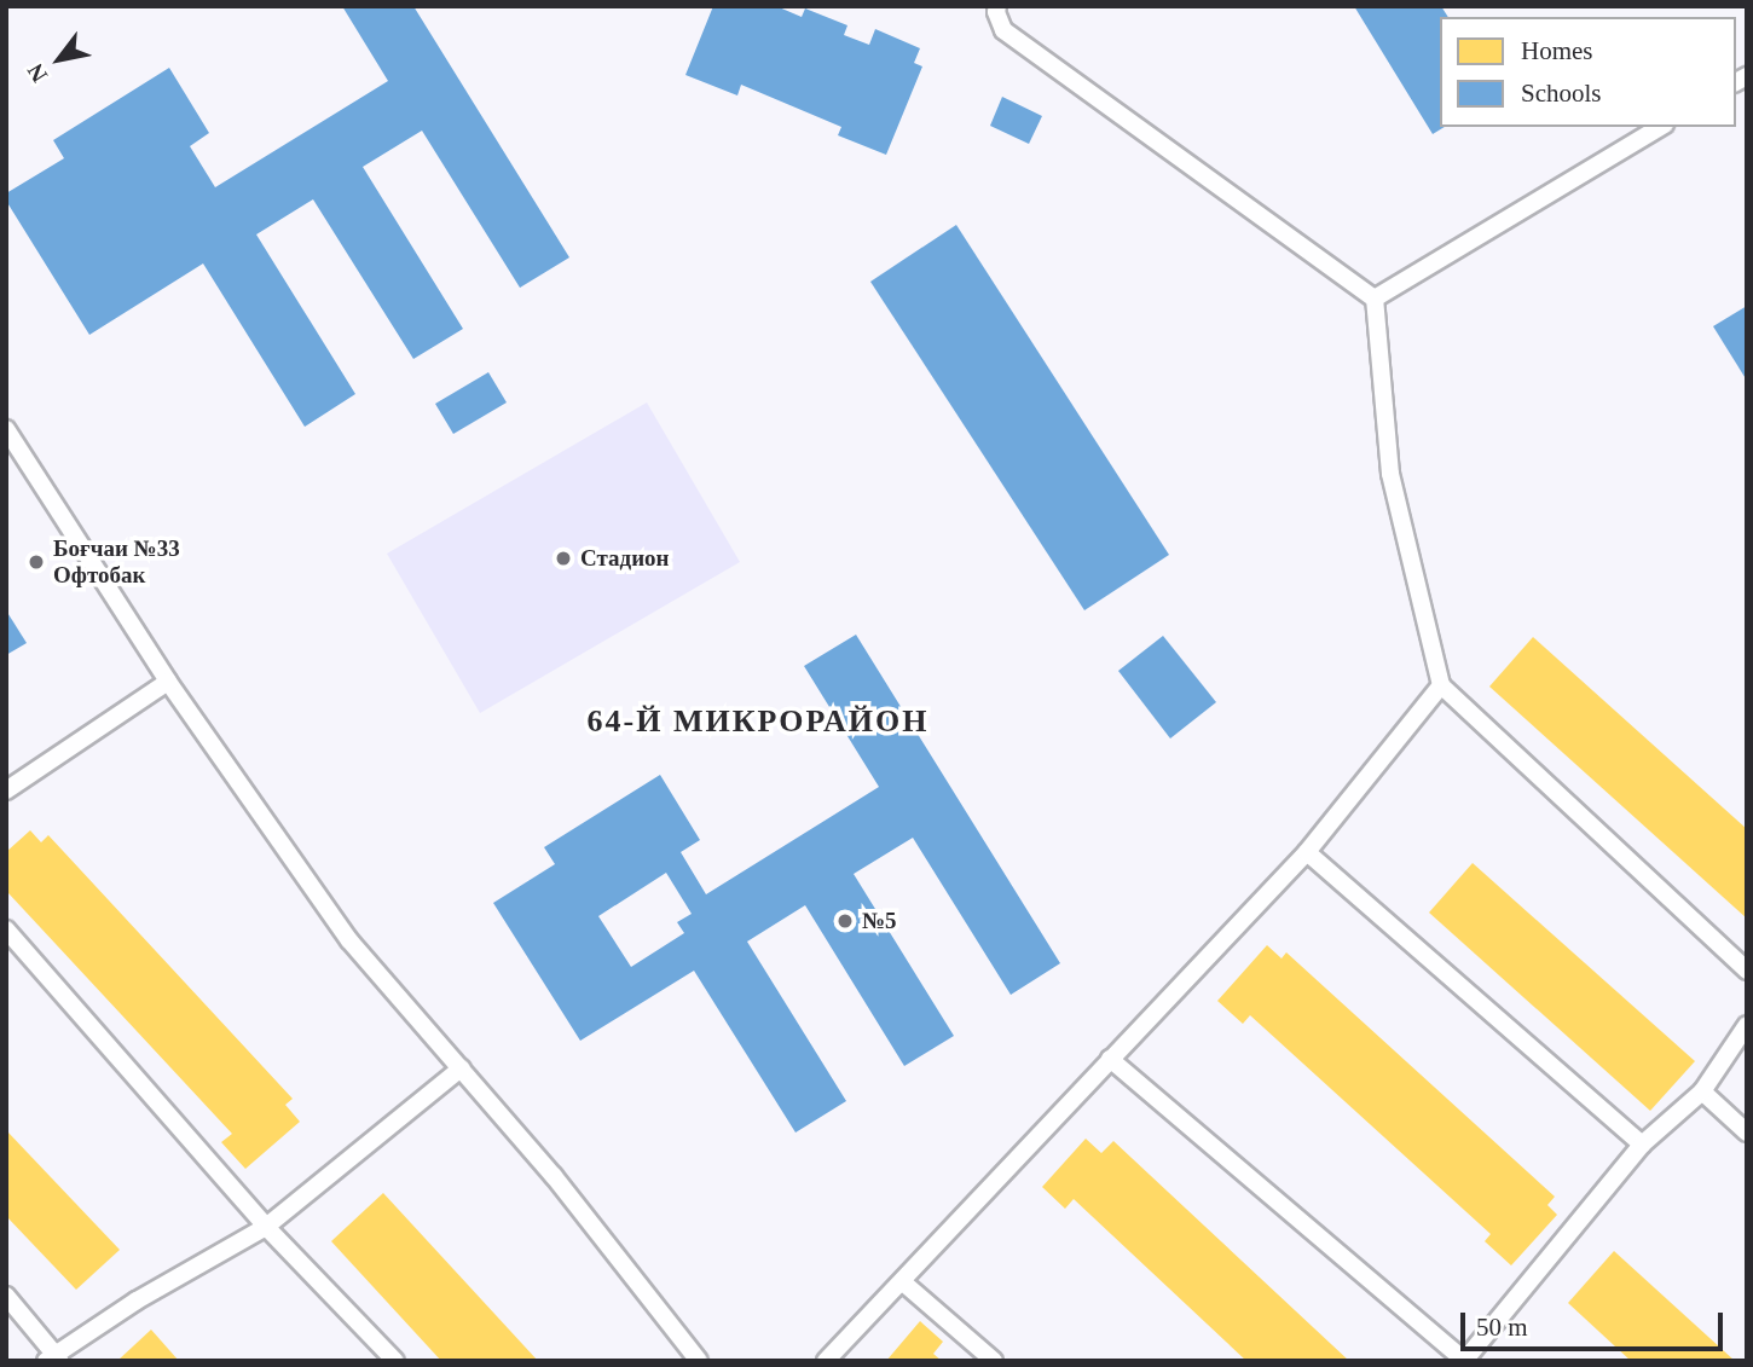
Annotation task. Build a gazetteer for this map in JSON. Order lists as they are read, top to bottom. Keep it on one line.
{"districts":["64-Й МИКРОРАЙОН"],"places":["Стадион","Боғчаи №33 Офтобак","№5"],"legend":["Homes","Schools"],"scale_bar":"50 m","north":"bottom left"}
